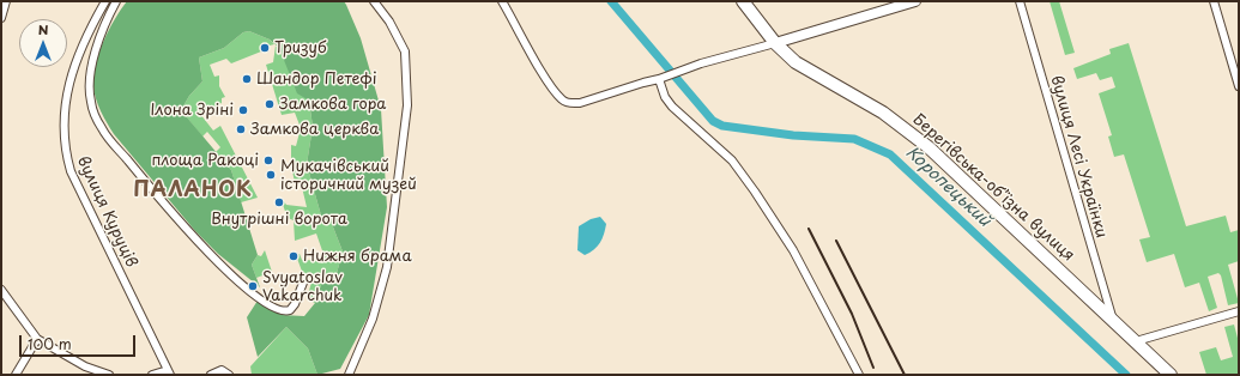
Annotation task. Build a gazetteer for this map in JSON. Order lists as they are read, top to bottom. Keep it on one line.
{"streets":{"highway":["Берегівська-обʼїзна вулиця"],"street":["вулиця Лесі Українки","вулиця Куруців"]},"crossings":[["вулиця Лесі Українки","Берегівська-обʼїзна вулиця"]],"districts":["ПАЛАНОК"],"water":["Коропецький"],"places":["Тризуб","Шандор Петефі","Замкова гора","Ілона Зріні","Замкова церква","площа Ракоці","Мукачівський історичний музей","Внутрішні ворота","Нижня брама","Svyatoslav Vakarchuk"],"scale_bar":"100 m","north":"top"}
